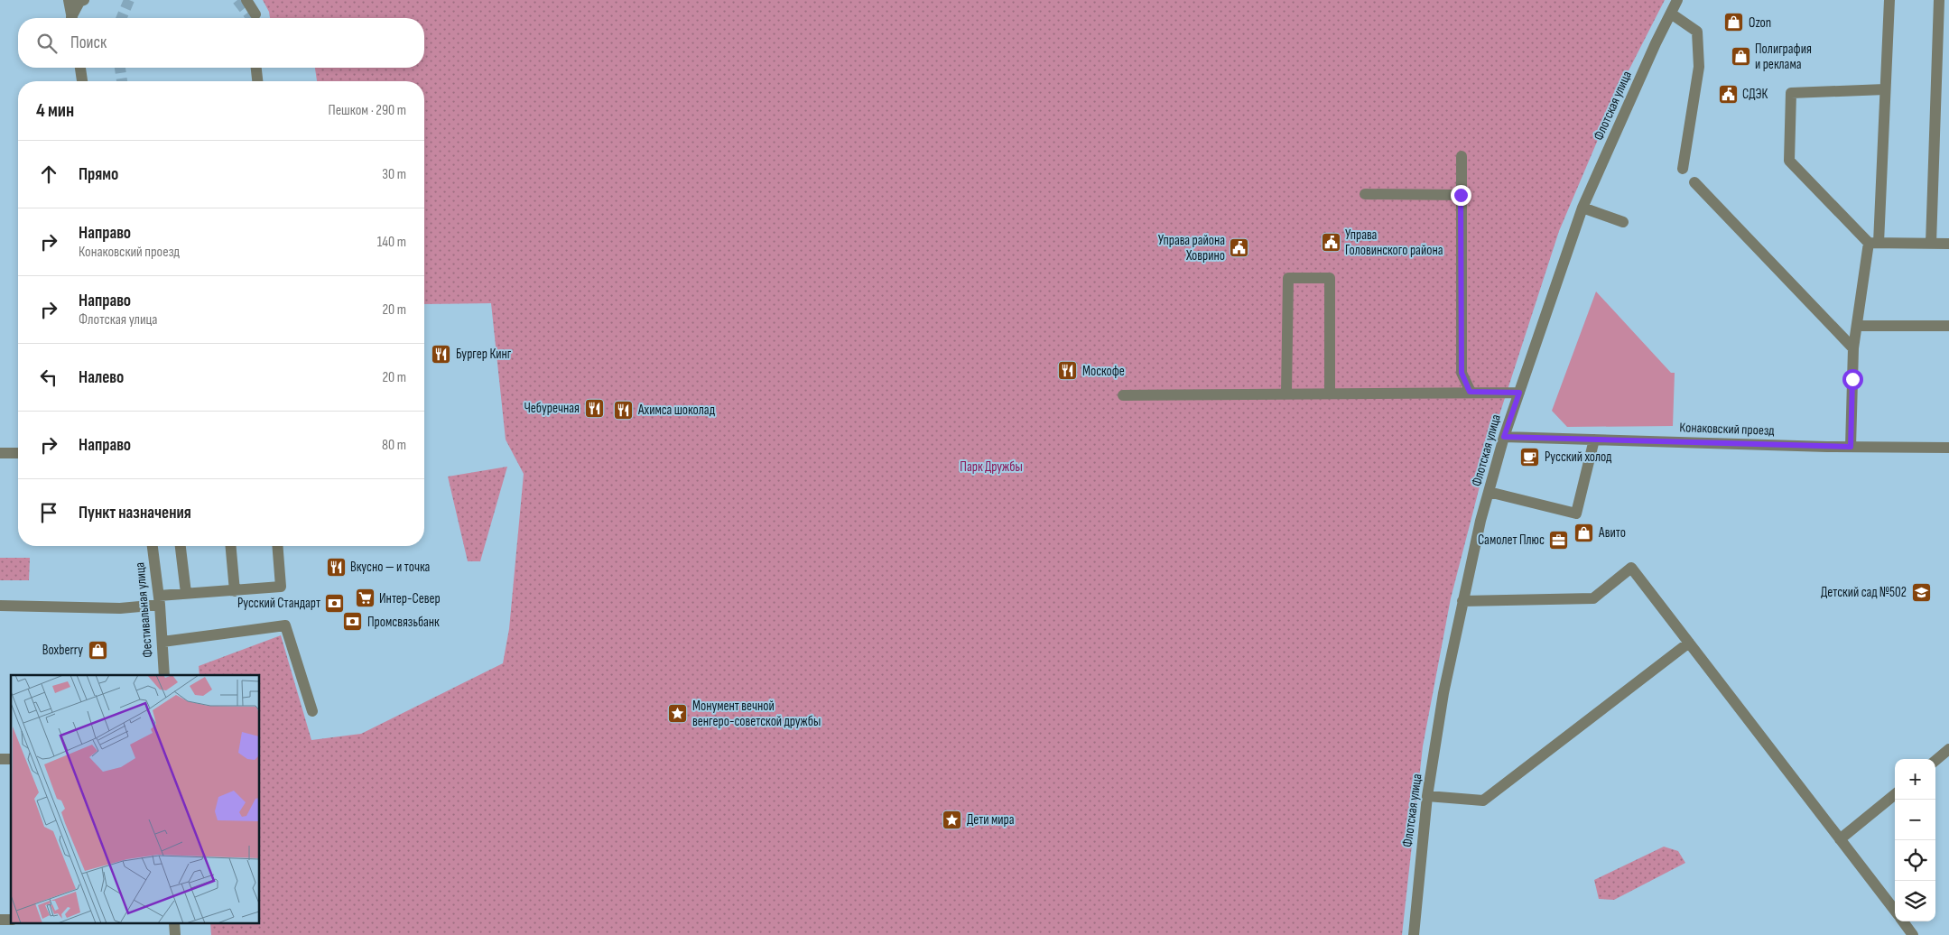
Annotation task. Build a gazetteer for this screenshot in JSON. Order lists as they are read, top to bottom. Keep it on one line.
{"streets":{"street":["Флотская улица","Конаковский проезд","Фестивальная улица"]},"crossings":[["Флотская улица","Конаковский проезд"]],"parks":["Парк Дружбы"],"places":{"shop":["Ozon","Полиграфия и реклама","Авито","Boxberry"],"public building":["СДЭК","Управа Головинского района","Управа района Ховрино"],"restaurant":["Бургер Кинг","Москофе","Чебуречная","Ахимса шоколад","Вкусно — и точка"],"cafe":["Русский холод"],"office":["Самолет Плюс"],"school or university":["Детский сад №502"],"supermarket":["Интер-Север"],"bank":["Русский Стандарт","Промсвязьбанк"],"place":["Монумент вечной венгеро-советской дружбы","Дети мира"]},"page":{"search":"Поиск","heading":["4 мин","Пешком · 290 m"],"list":[["Прямо","30 m"],["Направо","Конаковский проезд","140 m"],["Направо","Флотская улица","20 m"],["Налево","20 m"],["Направо","80 m"],"Пункт назначения"],"map_buttons":["+","−"]}}
